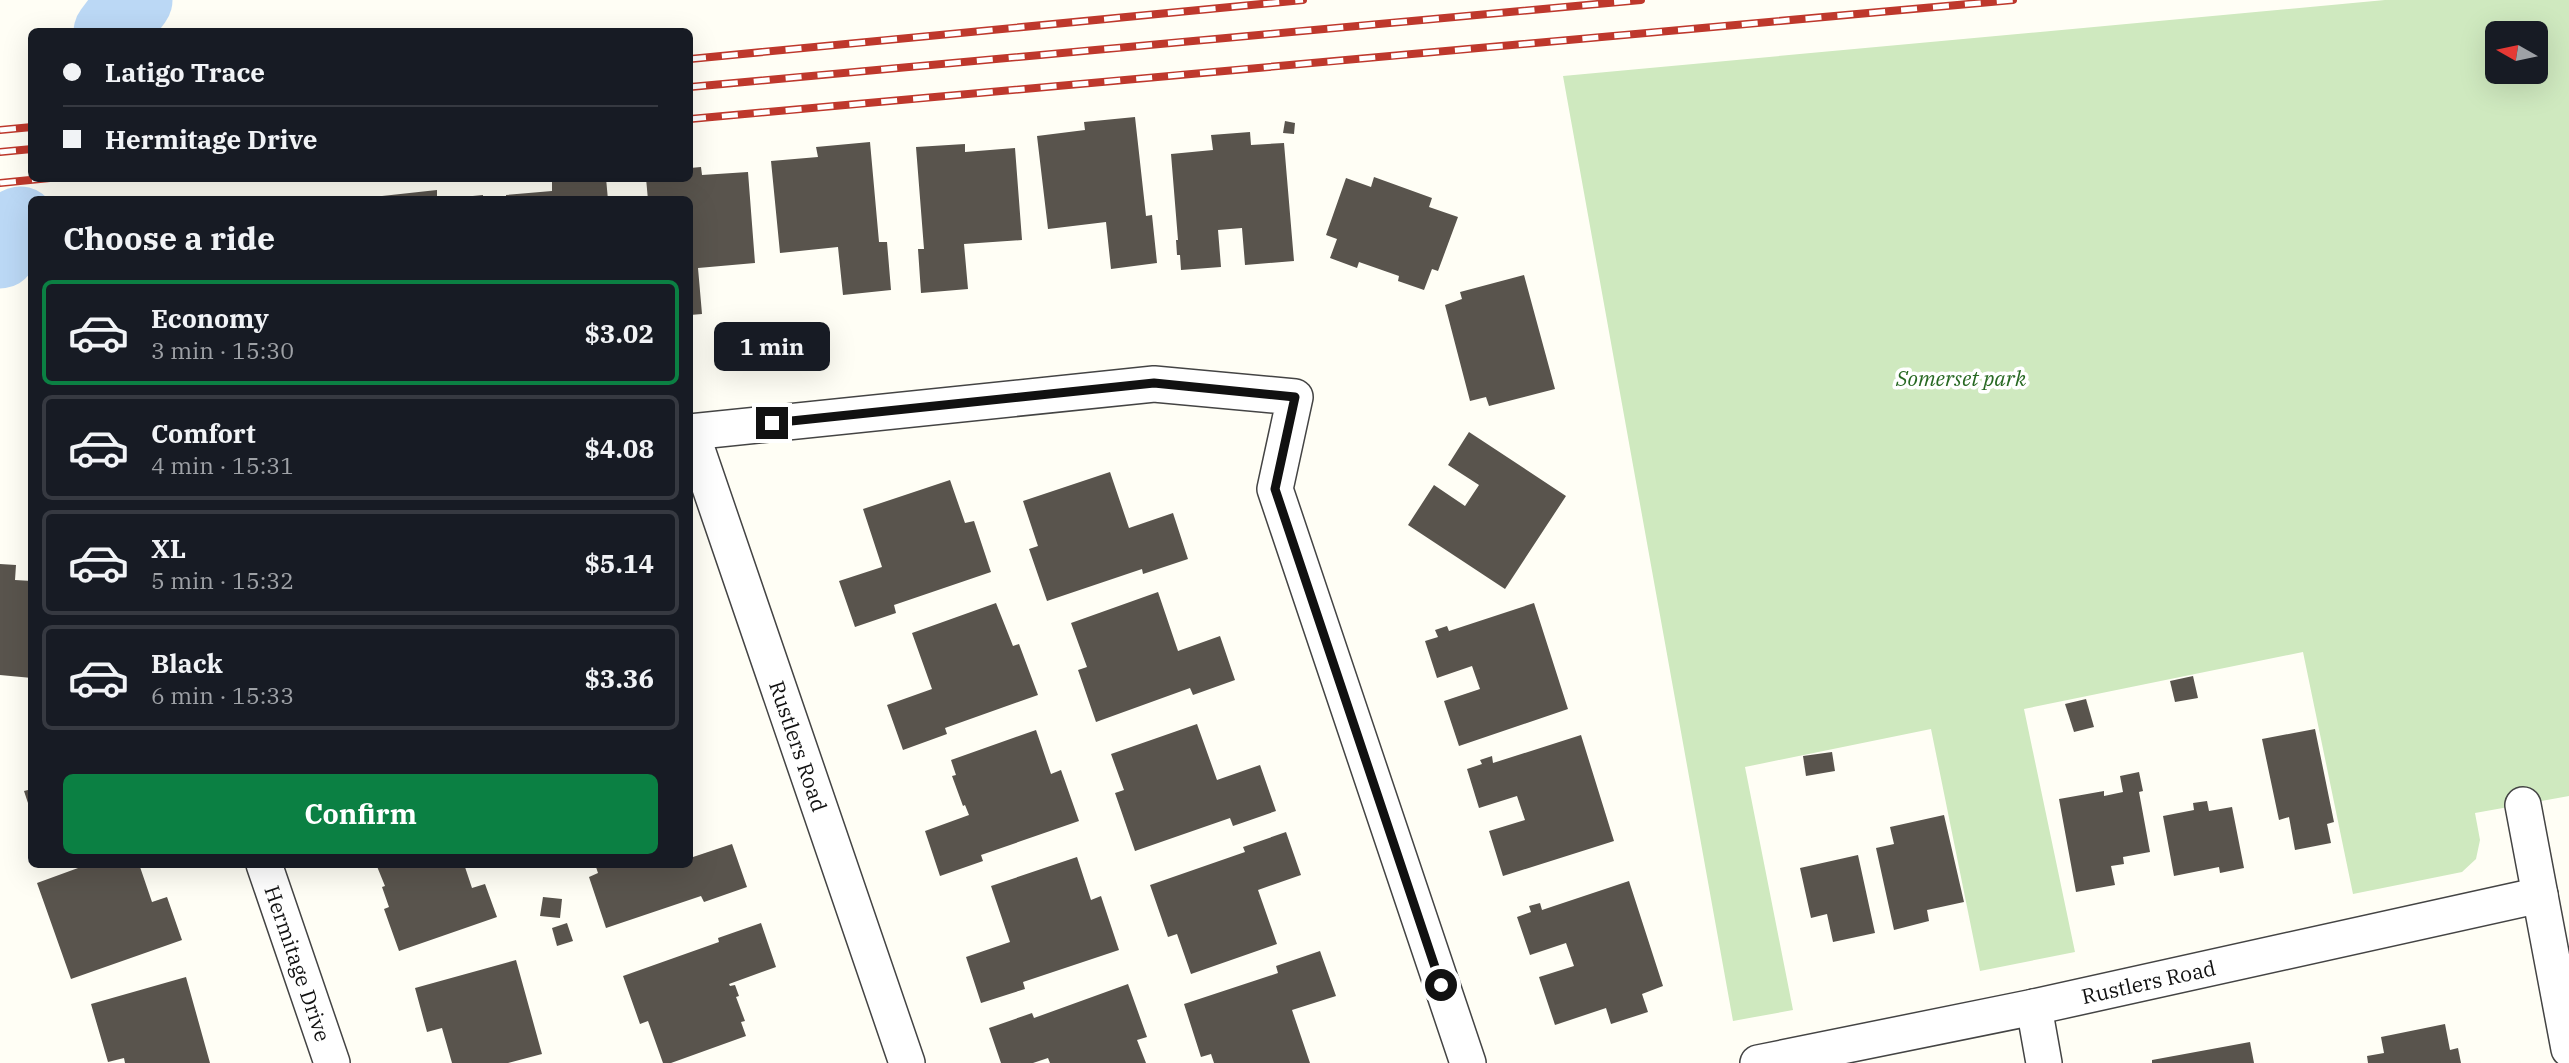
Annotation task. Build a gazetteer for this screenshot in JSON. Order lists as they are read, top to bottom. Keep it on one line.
{"streets":{"street":["Rustlers Road","Hermitage Drive"]},"parks":["Somerset park"],"north":"left","page":{"banner":["Latigo Trace","Hermitage Drive"],"heading":"Choose a ride","list":[{"name":"Economy","note":"3 min · 15:30","value":"$3.02"},{"name":"Comfort","note":"4 min · 15:31","value":"$4.08"},{"name":"XL","note":"5 min · 15:32","value":"$5.14"},{"name":"Black","note":"6 min · 15:33","value":"$3.36"}],"bubble":"1 min","buttons":"Confirm"}}
